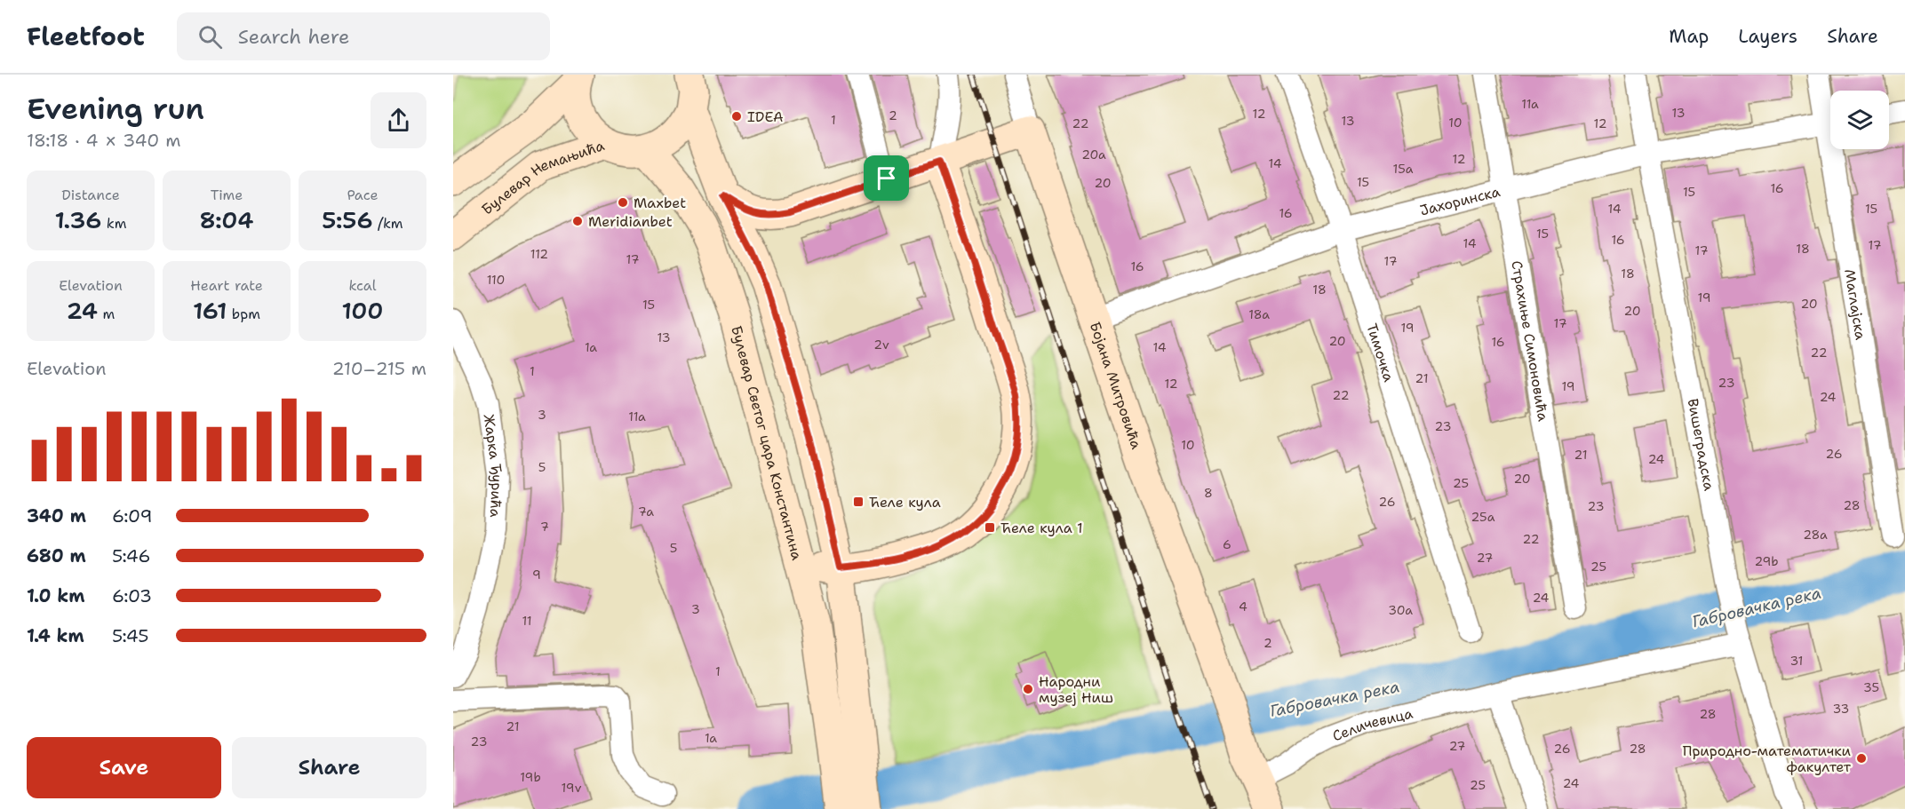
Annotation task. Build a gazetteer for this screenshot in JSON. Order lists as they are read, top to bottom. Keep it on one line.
{"streets":{"street":["Булевар Немањића","Јахоринска","Маглајска","Страхиње Симоновића","Тимочка","Бојана Митровића","Булевар Светог цара Константина","Вишеградска","Жарка Ђурића","Селичевица"]},"crossings":[["Јахоринска","Страхиње Симоновића"],["Јахоринска","Тимочка"],["Јахоринска","Бојана Митровића"],["Јахоринска","Вишеградска"],["Бојана Митровића","Селичевица"],["Вишеградска","Селичевица"]],"water":["Габровачка река"],"places":{"other":["IDEA","Maxbet","Meridianbet","Народни музеј Ниш","Природно-математички факултет"],"transit":["Ћеле кула","Ћеле кула 1"]},"house_numbers":["11a","13","12","2","1","13","10","22","12","20a","12","14","15a","15","20","16","15","14","15","16","15","16","14","17","18","17","112","17","17","16","18","110","18","19","20","15","20","18a","17","19","13","20","16","2v","1a","14","22","1","21","23","12","19","22","24","3","11a","23","10","26","21","24","5","20","25","8","26","28","23","7a","25a","7","28a","22","6","5","27","29b","25","9","24","4","3","30a","11","2","31","1","35","33","28","21","1a","23","27","26","28","19b","24","25","19v"],"page":{"header":"Fleetfoot","search":"Search here","nav":["Map","Layers","Share"],"heading":["Evening run","18:18 · 4 × 340 m"],"stats":[["Distance","1.36 km"],["Time","8:04"],["Pace","5:56 /km"],["Elevation","24 m"],["Heart rate","161 bpm"],["kcal","100"]],"chart":["Elevation","210–215 m"],"list":[{"name":"340 m","note":"6:09"},{"name":"680 m","note":"5:46"},{"name":"1.0 km","note":"6:03"},{"name":"1.4 km","note":"5:45"}],"buttons":["Save","Share"]}}
